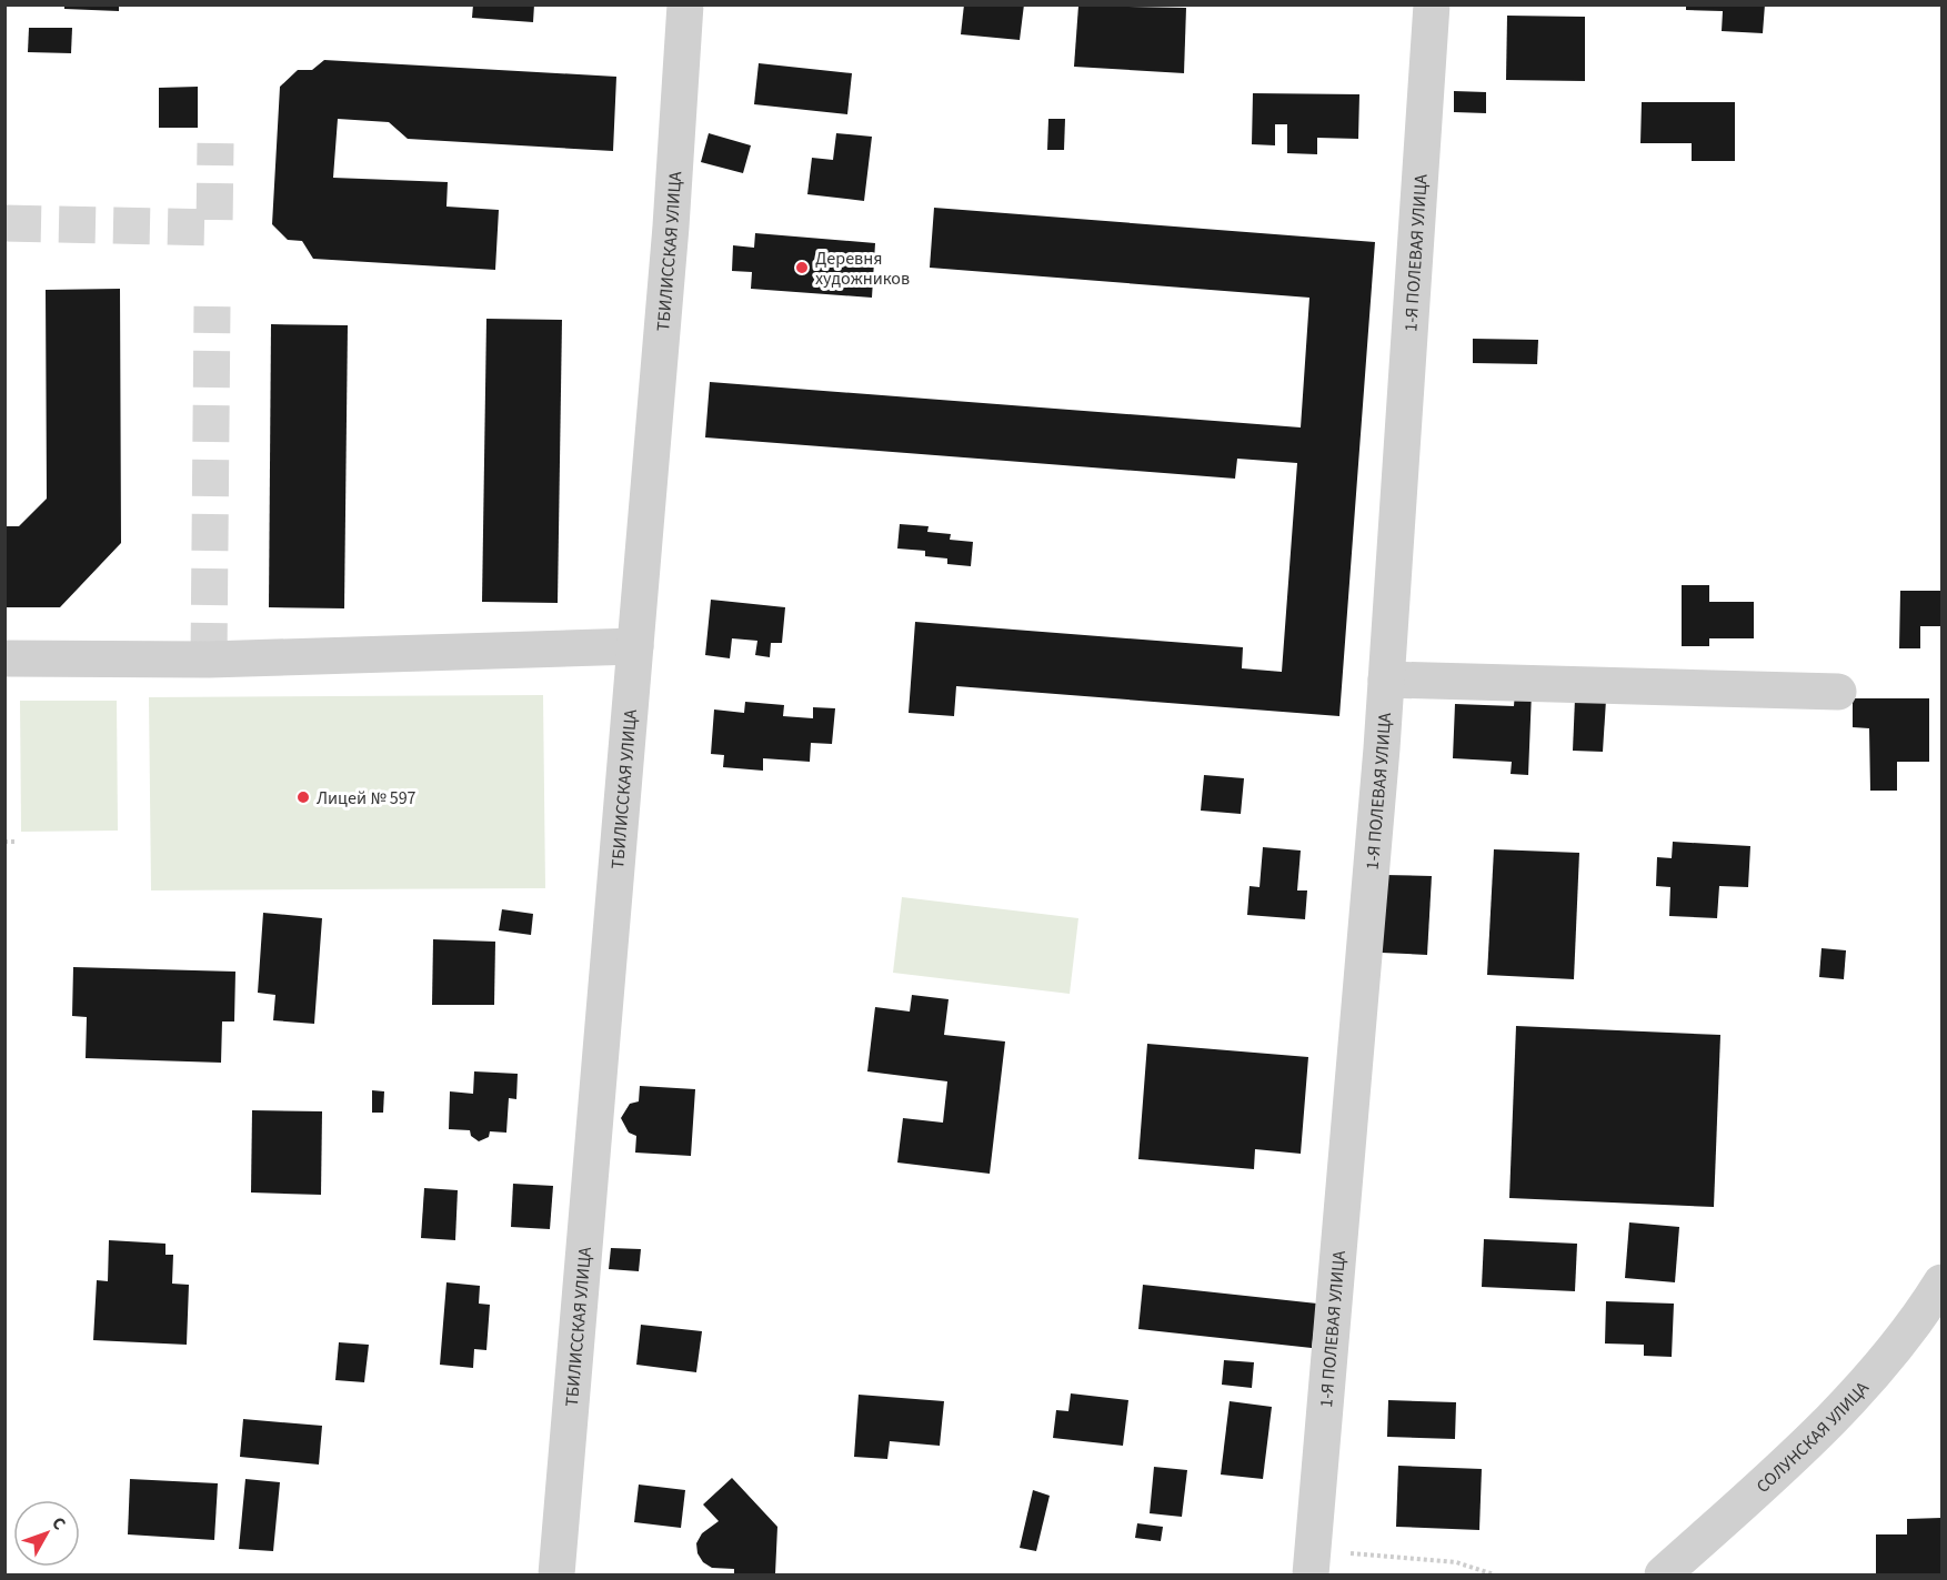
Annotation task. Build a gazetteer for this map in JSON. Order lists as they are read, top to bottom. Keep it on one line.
{"streets":{"street":["ТБИЛИССКАЯ УЛИЦА","1-Я ПОЛЕВАЯ УЛИЦА","СОЛУНСКАЯ УЛИЦА"]},"places":["Деревня художников","Лицей № 597"],"north":"top right"}
